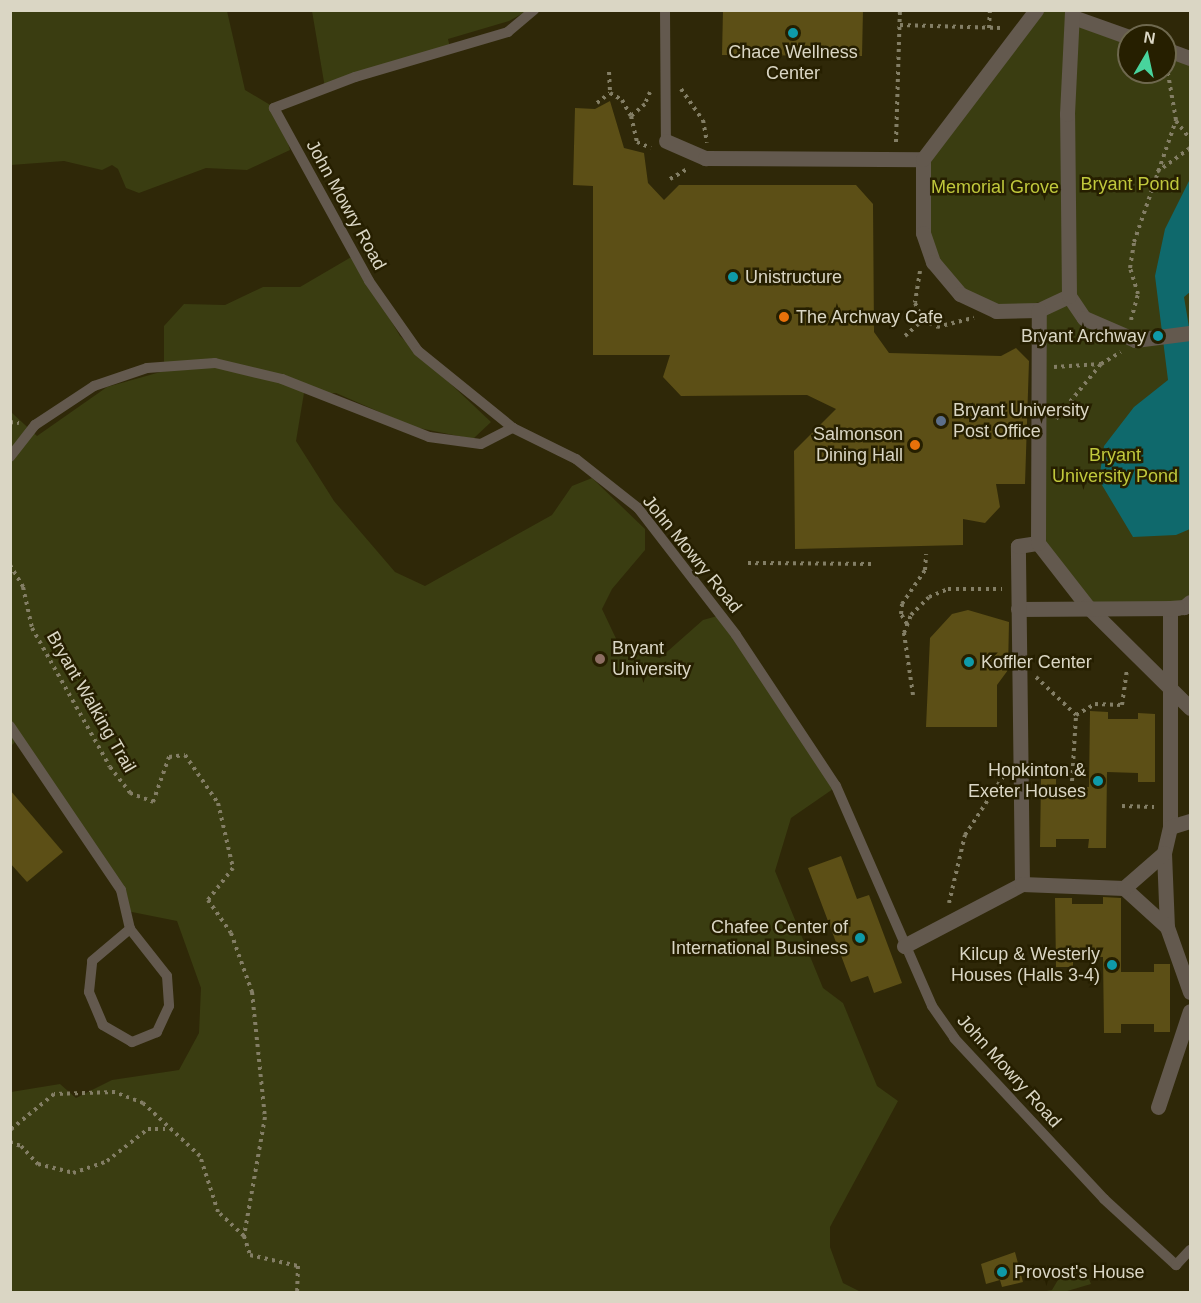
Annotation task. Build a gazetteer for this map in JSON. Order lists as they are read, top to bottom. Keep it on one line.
{"streets":{"lane":["John Mowry Road"],"path":["Bryant Walking Trail"]},"parks":["Bryant Pond","Memorial Grove","Bryant University Pond"],"places":["Chace Wellness Center","Unistructure","The Archway Cafe","Bryant Archway","Bryant University Post Office","Salmonson Dining Hall","Bryant University","Koffler Center","Hopkinton & Exeter Houses","Chafee Center of International Business","Kilcup & Westerly Houses (Halls 3-4)","Provost's House"],"north":"top"}
